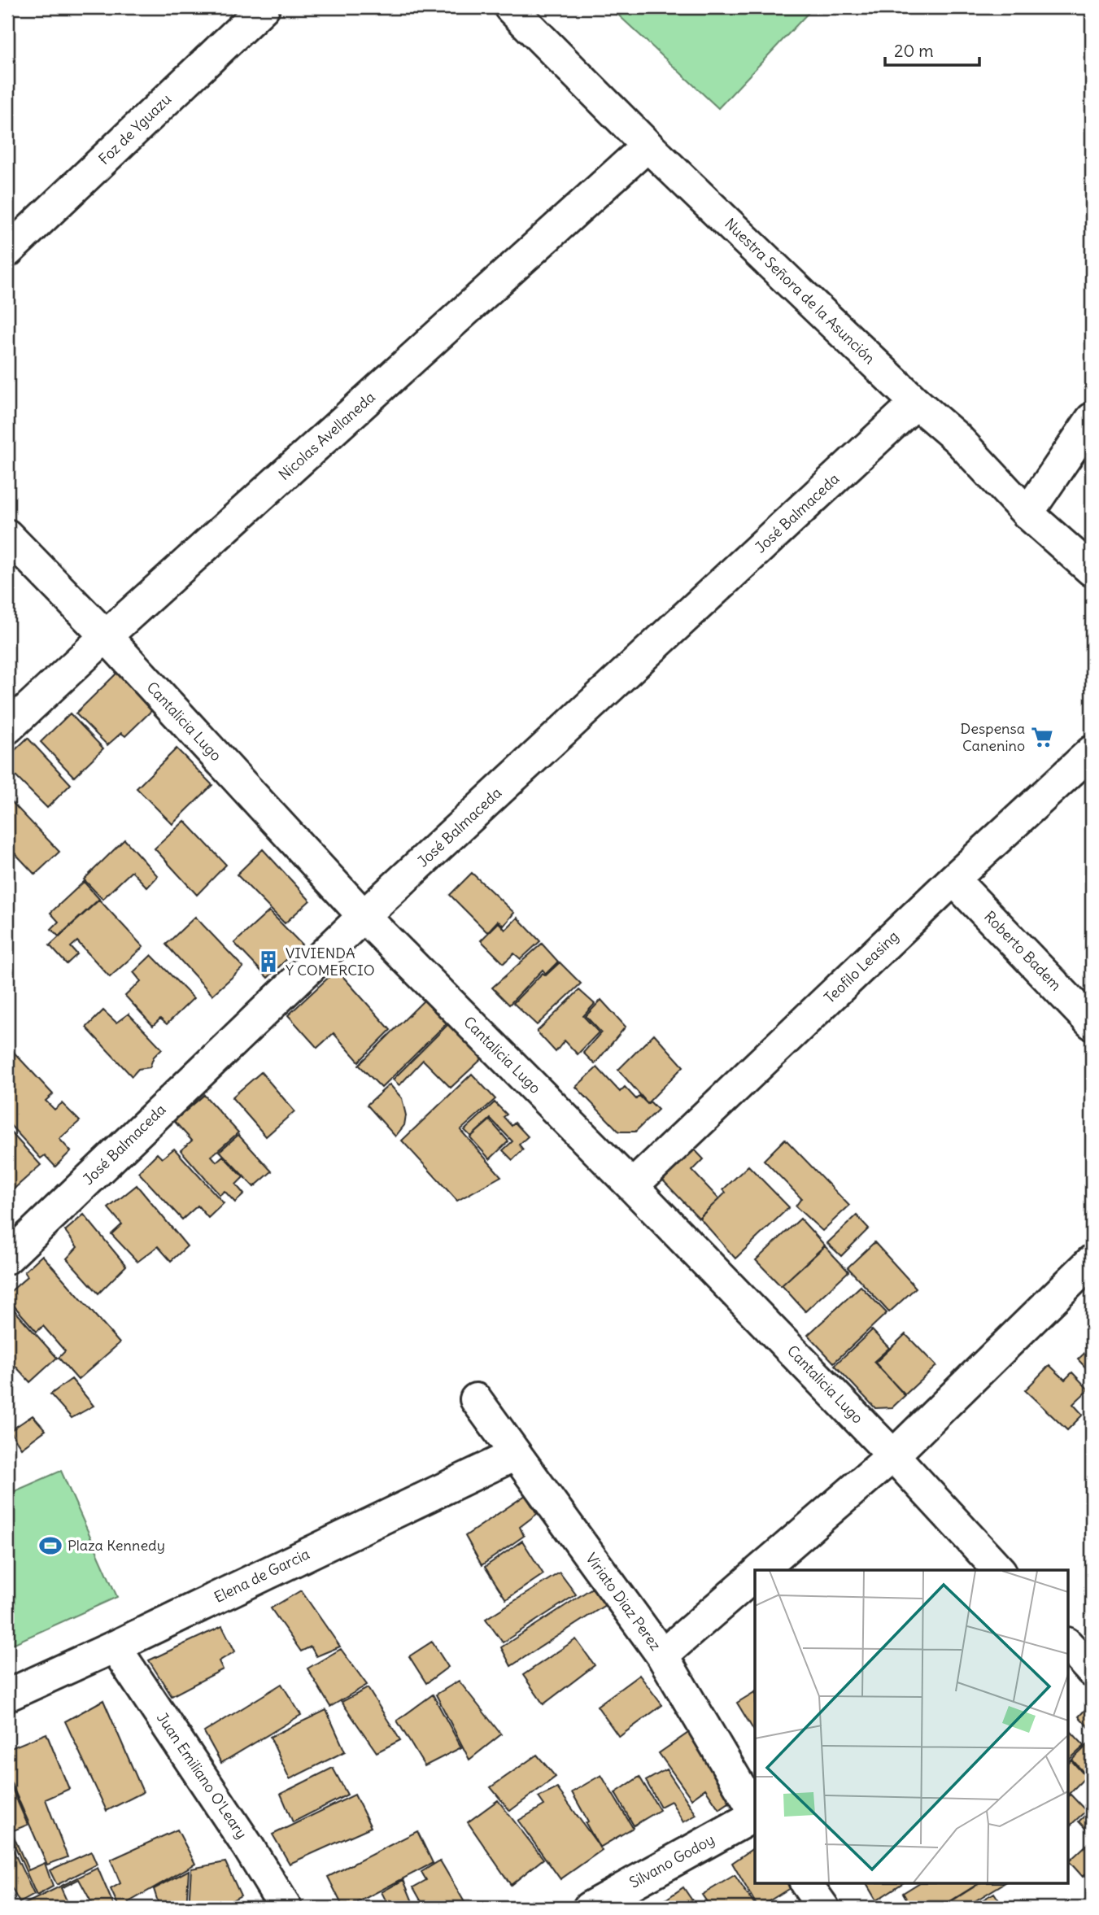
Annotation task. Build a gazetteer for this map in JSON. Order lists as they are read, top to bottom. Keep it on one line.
{"streets":{"street":["Foz de Yguazu","Nuestra Señora de la Asunción","Nicolas Avellaneda","José Balmaceda","Cantalicia Lugo","Roberto Badem","Teofilo Leasing","Elena de Garcia","Viriato Diaz Perez","Juan Emiliano O'Leary","Silvano Godoy"]},"crossings":[["Nuestra Señora de la Asunción","Nicolas Avellaneda"],["Nuestra Señora de la Asunción","José Balmaceda"],["Nicolas Avellaneda","Cantalicia Lugo"],["José Balmaceda","Cantalicia Lugo"],["Cantalicia Lugo","Teofilo Leasing"],["Roberto Badem","Teofilo Leasing"],["Elena de Garcia","Viriato Diaz Perez"],["Elena de Garcia","Juan Emiliano O'Leary"]],"places":{"supermarket":["Despensa Canenino"],"building":["VIVIENDA Y COMERCIO"],"sports":["Plaza Kennedy"]},"scale_bar":"20 m"}
